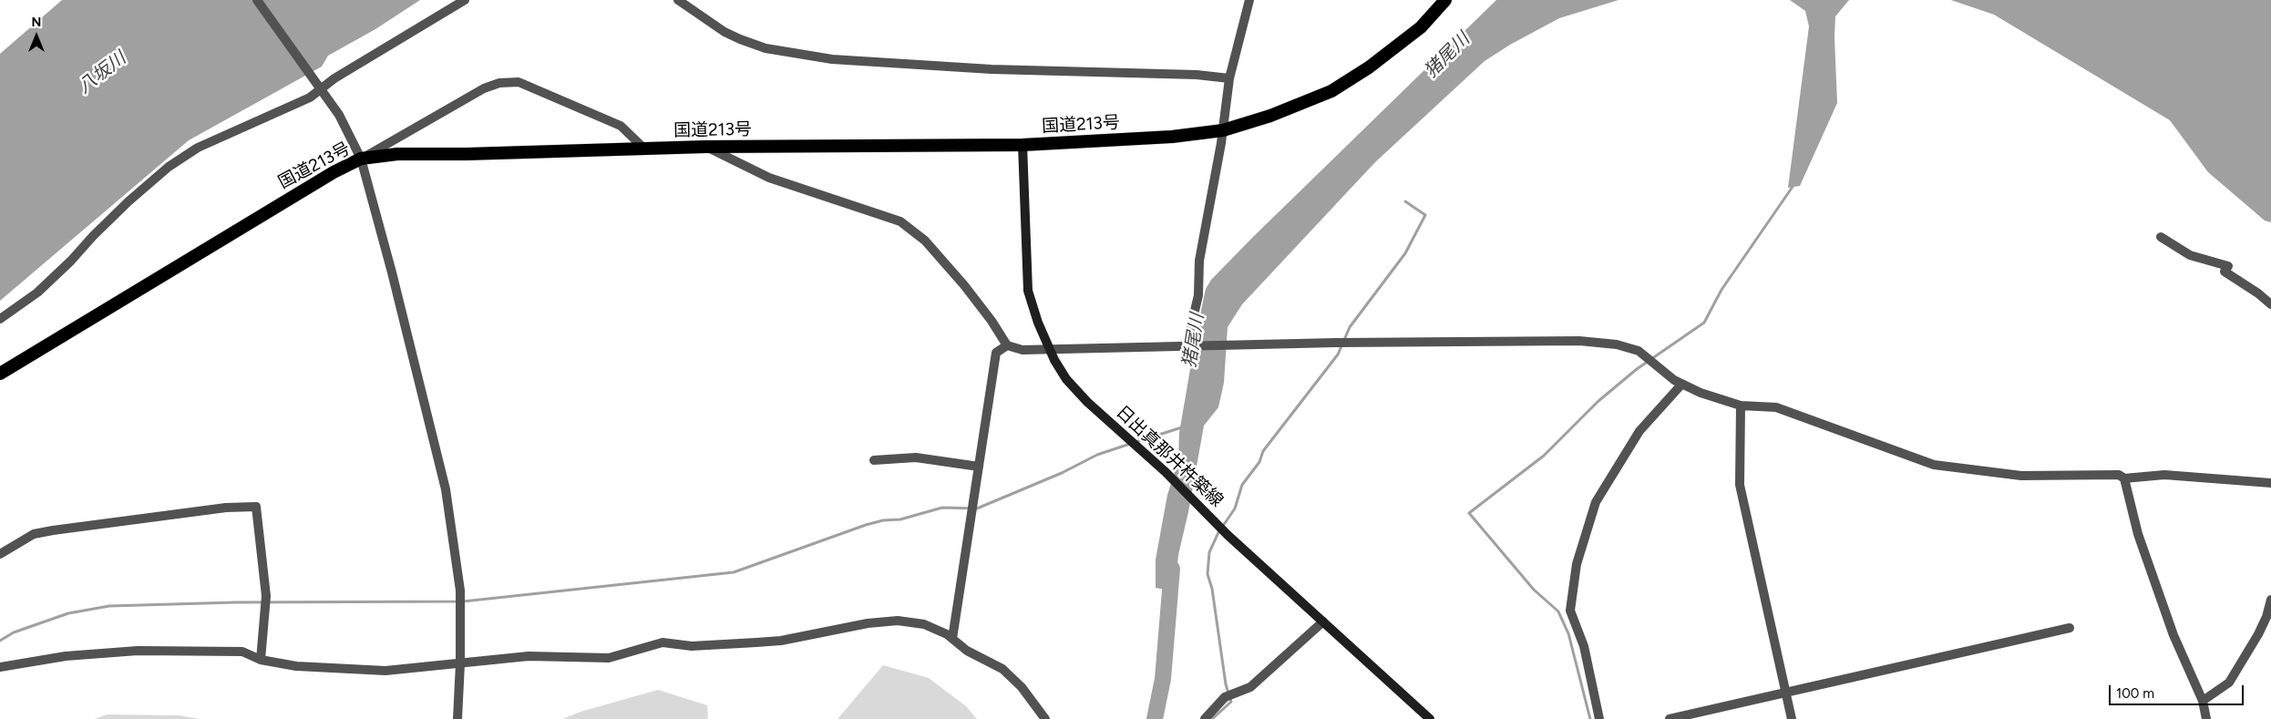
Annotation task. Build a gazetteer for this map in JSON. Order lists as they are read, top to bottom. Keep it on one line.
{"streets":{"highway":["国道213号"],"main road":["日出真那井杵築線"]},"crossings":[["国道213号","日出真那井杵築線"]],"water":["猪尾川","八坂川"],"scale_bar":"100 m","north":"top"}
